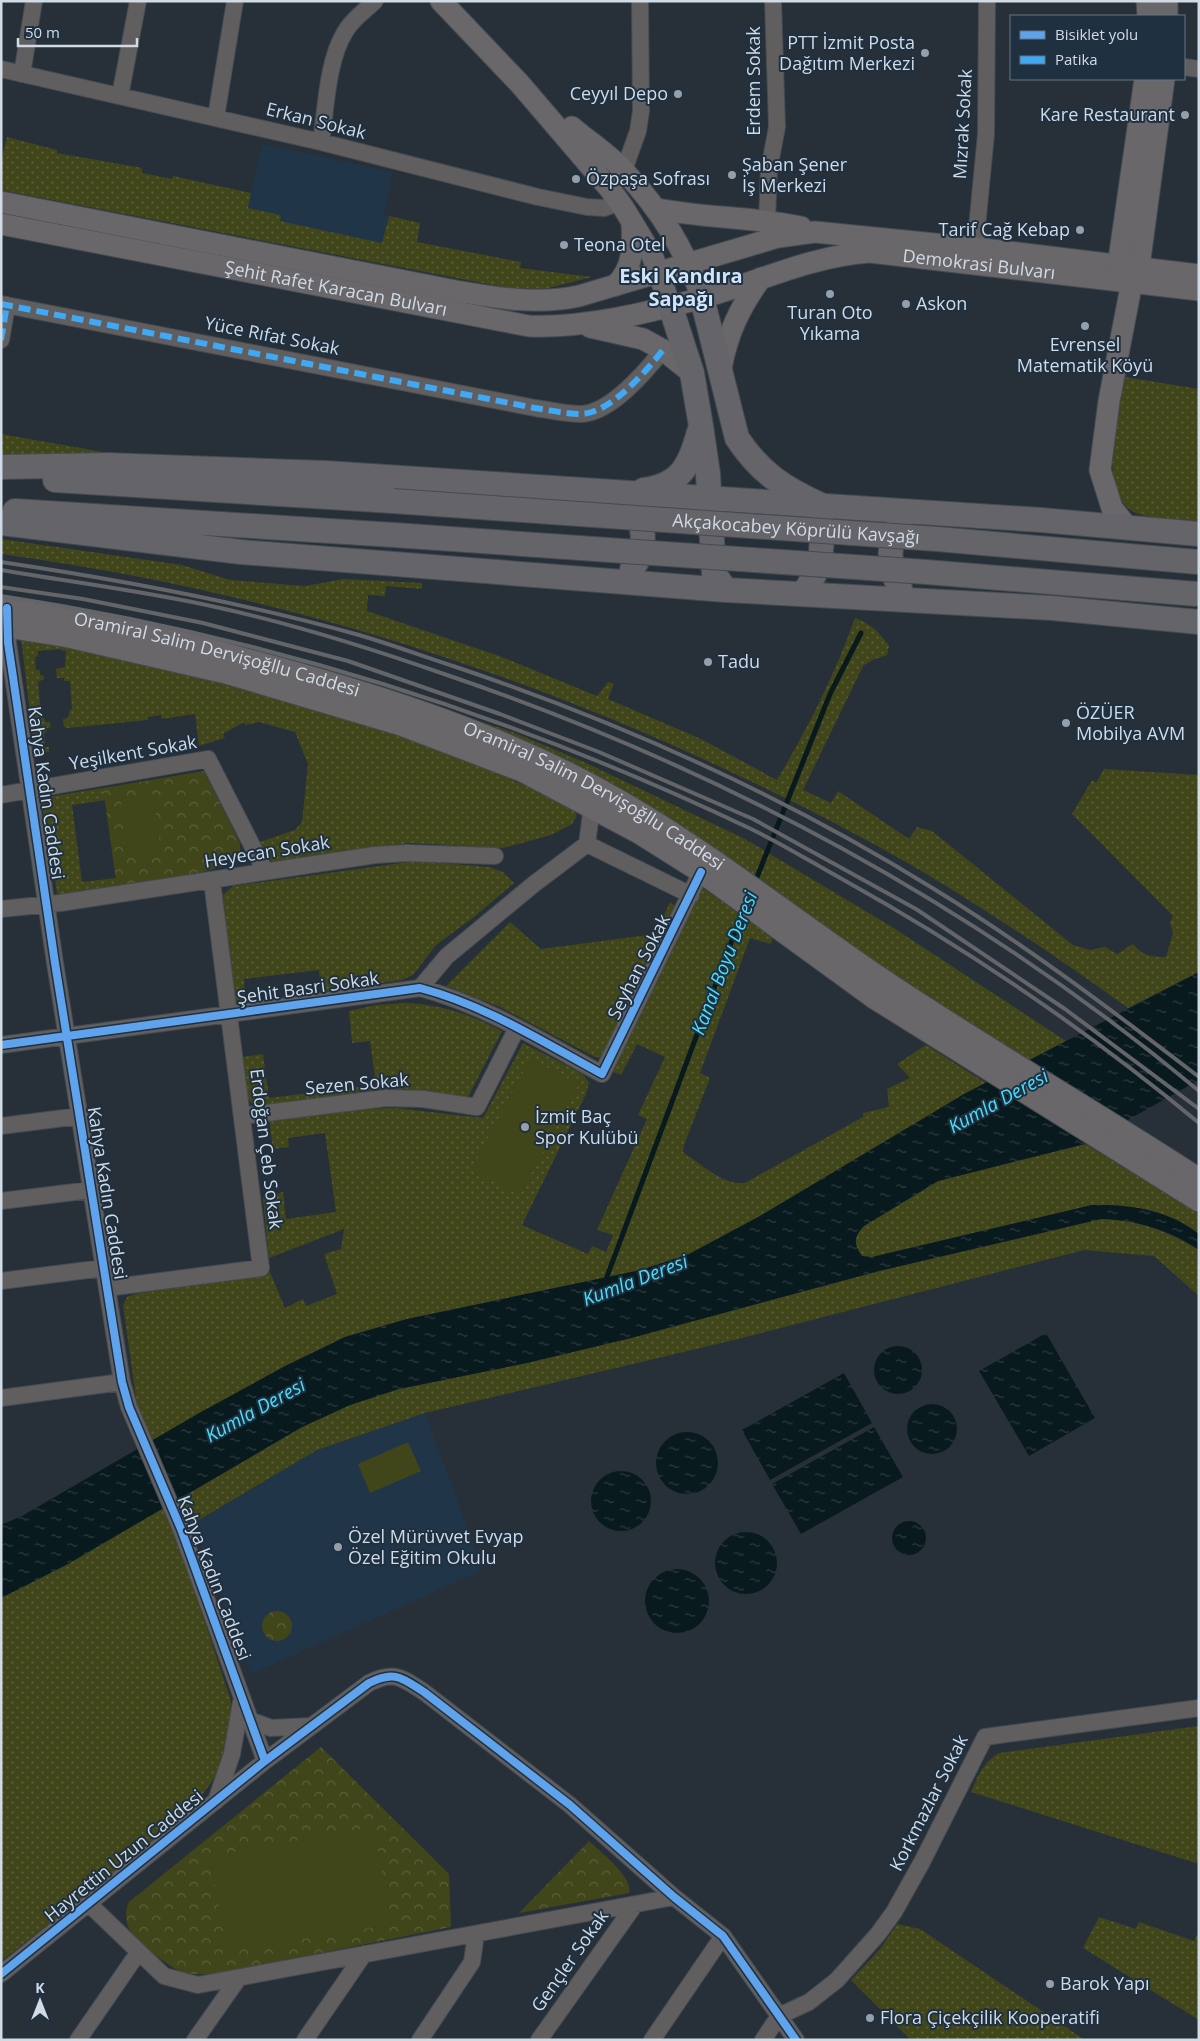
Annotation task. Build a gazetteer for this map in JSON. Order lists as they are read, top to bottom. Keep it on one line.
{"streets":{"highway":["Akçakocabey Köprülü Kavşağı"],"main road":["Demokrasi Bulvarı","Şehit Rafet Karacan Bulvarı","Oramiral Salim Dervişoğllu Caddesi"],"street":["Erdem Sokak","Erkan Sokak","Mızrak Sokak","Yüce Rıfat Sokak","Yeşilkent Sokak","Kahya Kadın Caddesi","Heyecan Sokak","Seyhan Sokak","Şehit Basri Sokak","Sezen Sokak","Erdoğan Çeb Sokak","Korkmazlar Sokak","Hayrettin Uzun Caddesi","Gençler Sokak"]},"crossings":[["Erdem Sokak","Demokrasi Bulvarı"],["Mızrak Sokak","Demokrasi Bulvarı"],["Demokrasi Bulvarı","Şehit Rafet Karacan Bulvarı"],["Oramiral Salim Dervişoğllu Caddesi","Kahya Kadın Caddesi"],["Oramiral Salim Dervişoğllu Caddesi","Seyhan Sokak"],["Yeşilkent Sokak","Kahya Kadın Caddesi"],["Yeşilkent Sokak","Heyecan Sokak"],["Kahya Kadın Caddesi","Heyecan Sokak"],["Kahya Kadın Caddesi","Şehit Basri Sokak"],["Kahya Kadın Caddesi","Erdoğan Çeb Sokak"],["Kahya Kadın Caddesi","Hayrettin Uzun Caddesi"],["Heyecan Sokak","Erdoğan Çeb Sokak"],["Seyhan Sokak","Şehit Basri Sokak"],["Şehit Basri Sokak","Sezen Sokak"],["Şehit Basri Sokak","Erdoğan Çeb Sokak"],["Sezen Sokak","Erdoğan Çeb Sokak"],["Korkmazlar Sokak","Hayrettin Uzun Caddesi"]],"districts":["Eski Kandıra Sapağı"],"water":["Kanal Boyu Deresi","Kumla Deresi"],"places":["PTT İzmit Posta Dağıtım Merkezi","Ceyyıl Depo","Kare Restaurant","Şaban Şener İş Merkezi","Özpaşa Sofrası","Tarif Cağ Kebap","Teona Otel","Turan Oto Yıkama","Askon","Evrensel Matematik Köyü","Tadu","ÖZÜER Mobilya AVM","İzmit Baç Spor Kulübü","Özel Mürüvvet Evyap Özel Eğitim Okulu","Barok Yapı","Flora Çiçekçilik Kooperatifi"],"legend":["Bisiklet yolu","Patika"],"scale_bar":"50 m","north":"top"}
